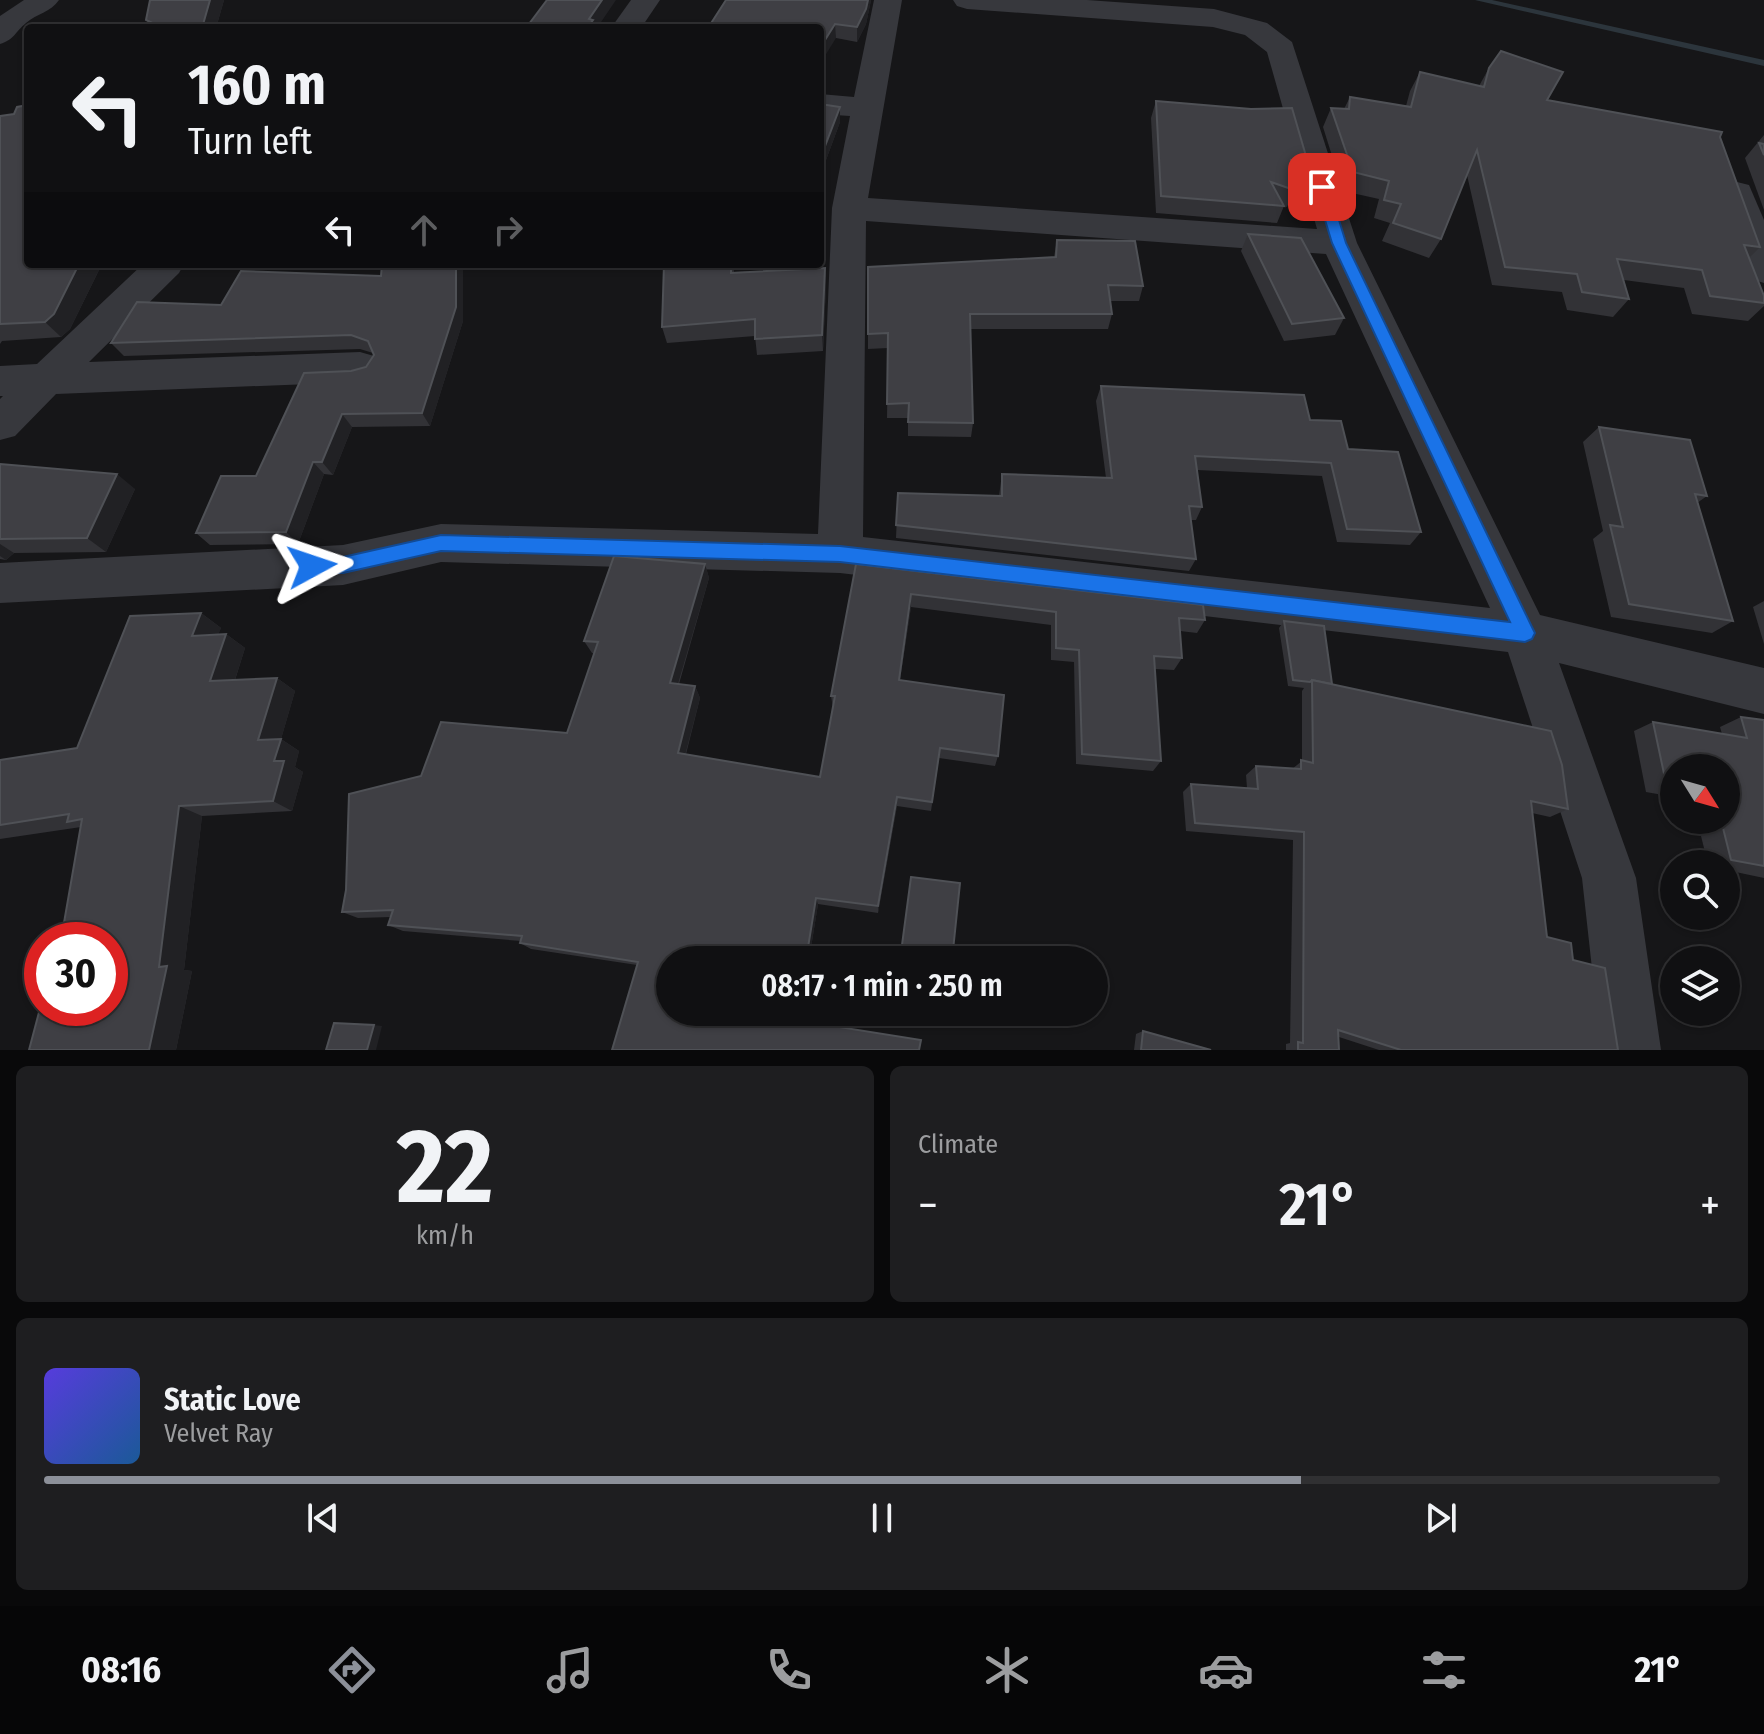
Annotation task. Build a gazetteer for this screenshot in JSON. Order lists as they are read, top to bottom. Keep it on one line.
{"north":"bottom right","page":{"turn":["160 m","Turn left"],"limit":"30","trip":"08:17 · 1 min · 250 m","tile":[["22","km/h"],"Climate"],"heat":["−","21°","+"],"song":["Static Love","Velvet Ray"],"tabs":["08:16","21°"]}}
